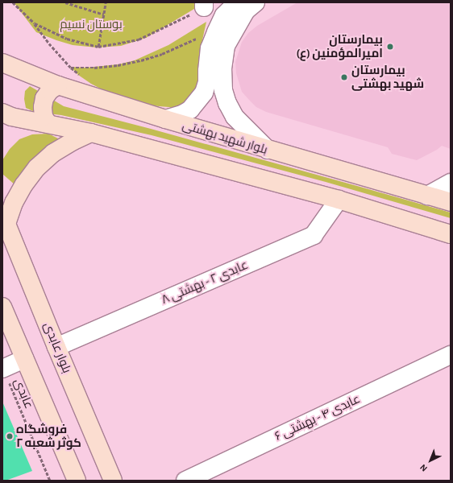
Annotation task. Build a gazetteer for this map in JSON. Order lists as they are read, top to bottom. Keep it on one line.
{"streets":{"main road":["بلوار شهید بهشتی","بلوار عابدی"],"street":["عابدی ۲ - بهشتی ۸","عابدی ۴ - بهشتی ۶"],"path":["عابدی"]},"crossings":[["عابدی ۲ - بهشتی ۸","بلوار عابدی"]],"parks":["بوستان نسیم"],"places":["بیمارستان امیرالمؤمنین (ع)","بیمارستان شهید بهشتی","فروشگاه کوثر شعبه ۲"],"north":"bottom left"}
